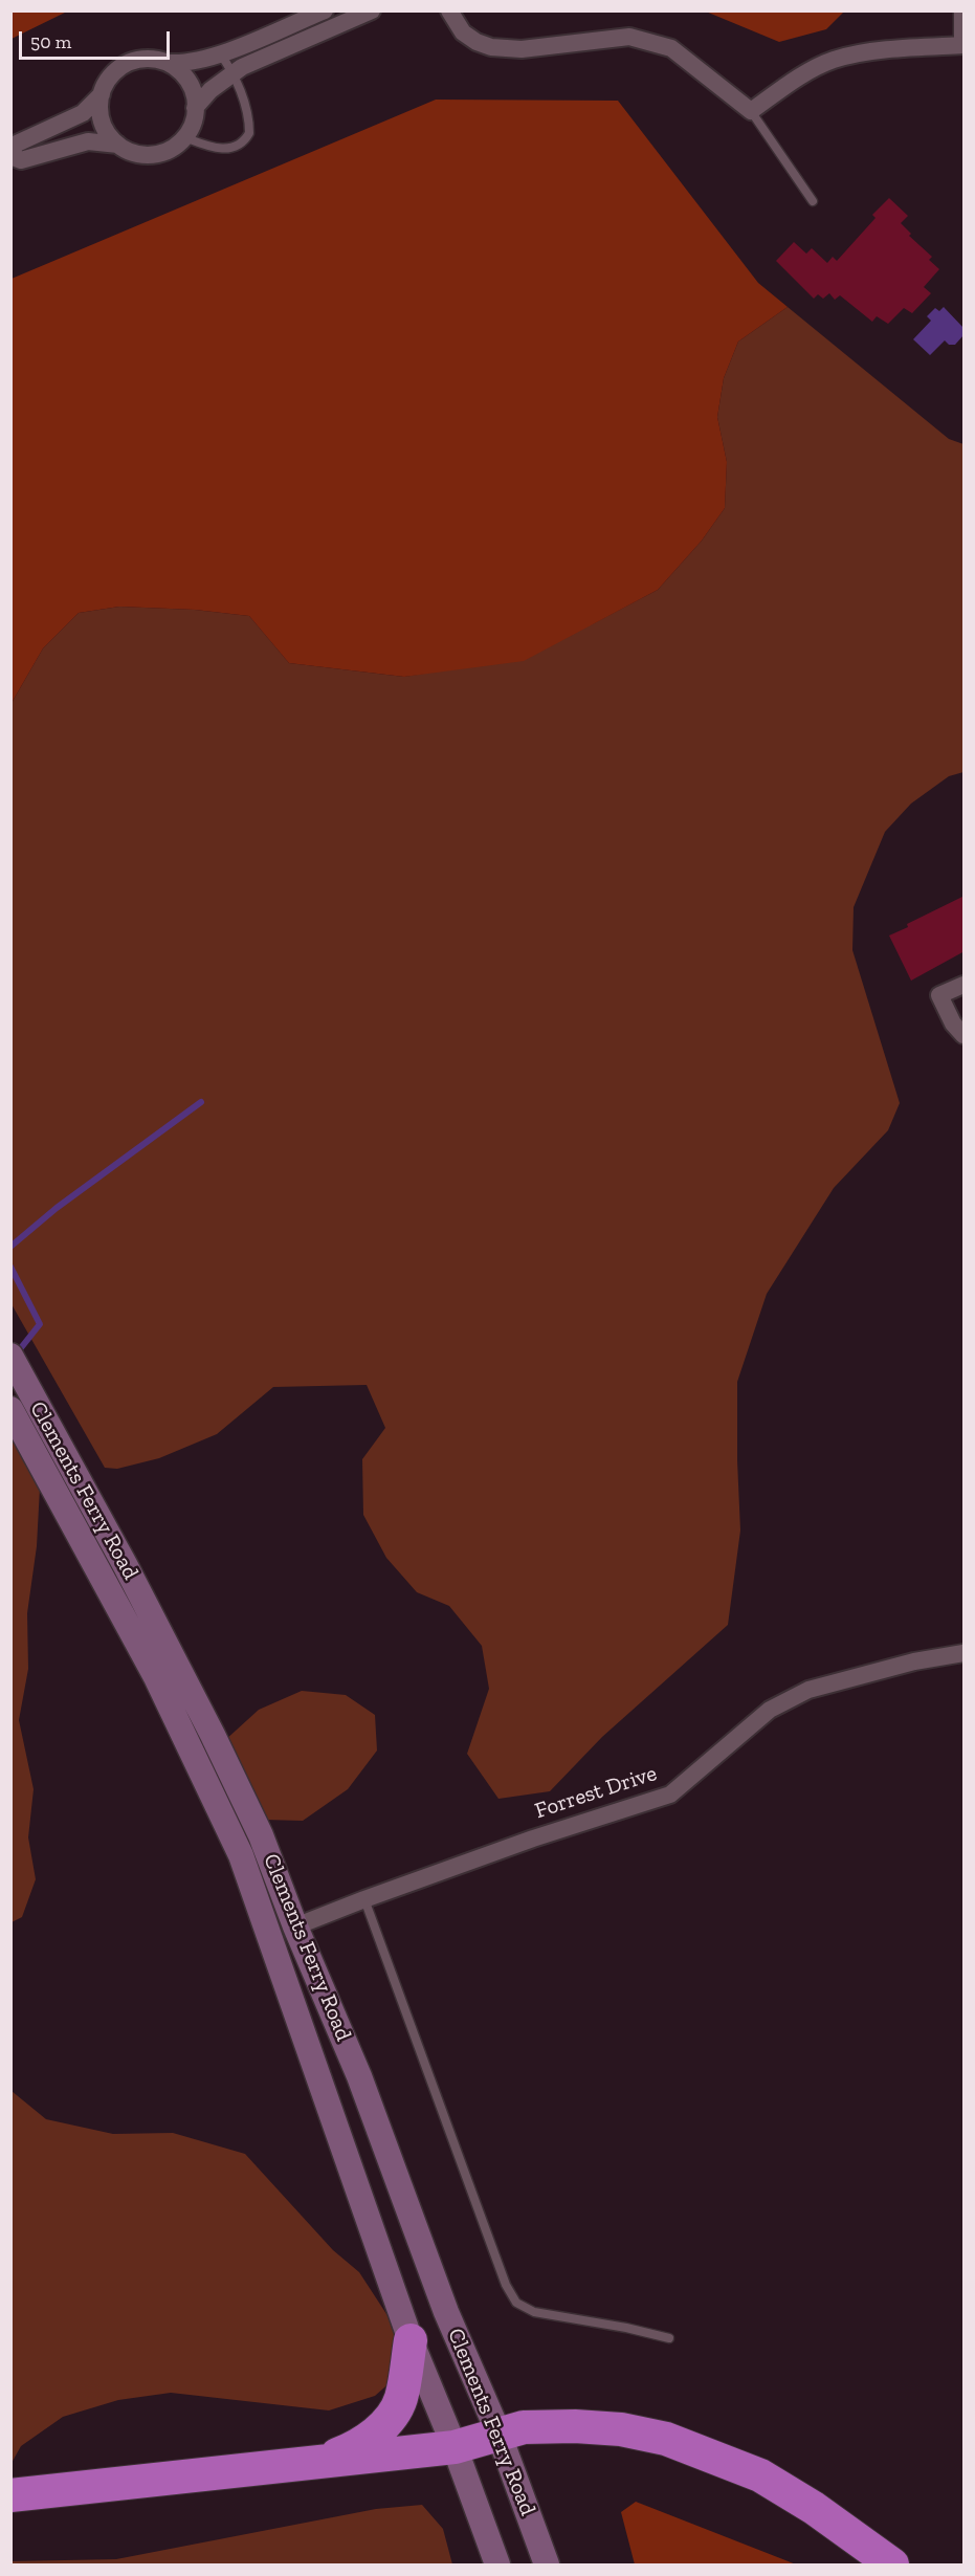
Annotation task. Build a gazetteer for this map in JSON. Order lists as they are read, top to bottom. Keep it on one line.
{"streets":{"main road":["Clements Ferry Road"],"street":["Forrest Drive"]},"crossings":[["Clements Ferry Road","Forrest Drive"]],"scale_bar":"50 m"}
